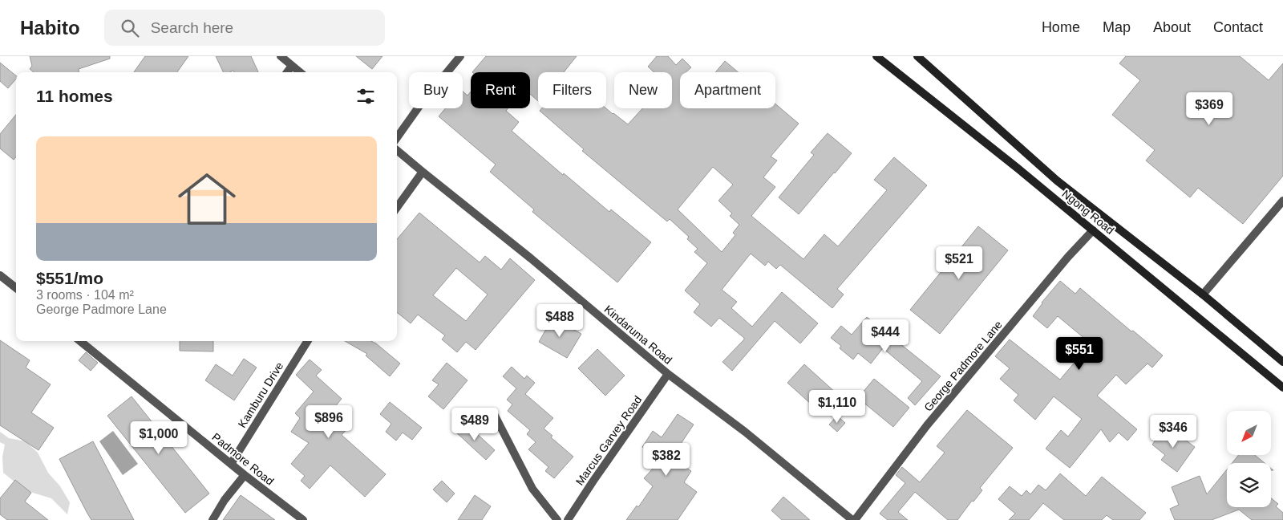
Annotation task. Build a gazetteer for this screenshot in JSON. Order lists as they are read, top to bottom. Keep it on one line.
{"streets":{"main road":["Ngong Road"],"street":["Kindaruma Road","George Padmore Lane","Kamburu Drive","Marcus Garvey Road","Padmore Road"]},"crossings":[["Ngong Road","George Padmore Lane"],["Kindaruma Road","George Padmore Lane"],["Kindaruma Road","Marcus Garvey Road"],["Kamburu Drive","Padmore Road"]],"north":"bottom left","page":{"header":"Habito","search":"Search here","nav":["Home","Map","About","Contact"],"chip":["Buy","Rent","Filters","New","Apartment"],"heading":"11 homes","price":["$369","$521","$488","$444","$551","$1,110","$896","$489","$346","$1,000","$382"],"list":[{"name":"$551/mo","note":"3 rooms · 104 m² · George Padmore Lane"}]}}
